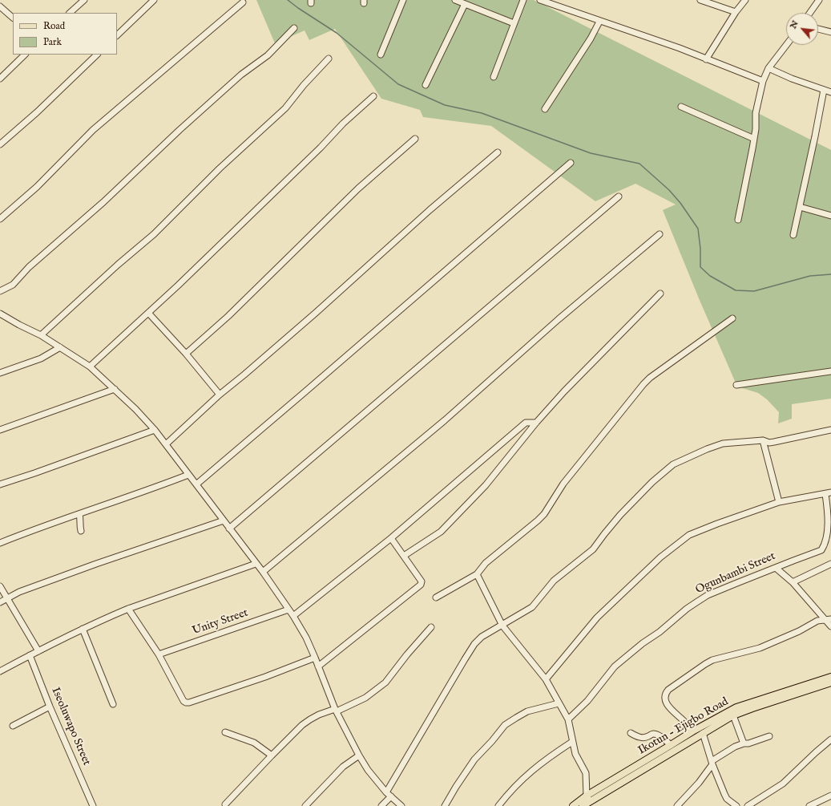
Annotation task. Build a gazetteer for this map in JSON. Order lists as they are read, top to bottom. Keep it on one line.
{"streets":{"main road":["Ikotun - Ejigbo Road"],"street":["Ogunbambi Street","Unity Street","Iseoluwapo Street"]},"legend":["Road","Park"],"north":"top left"}
